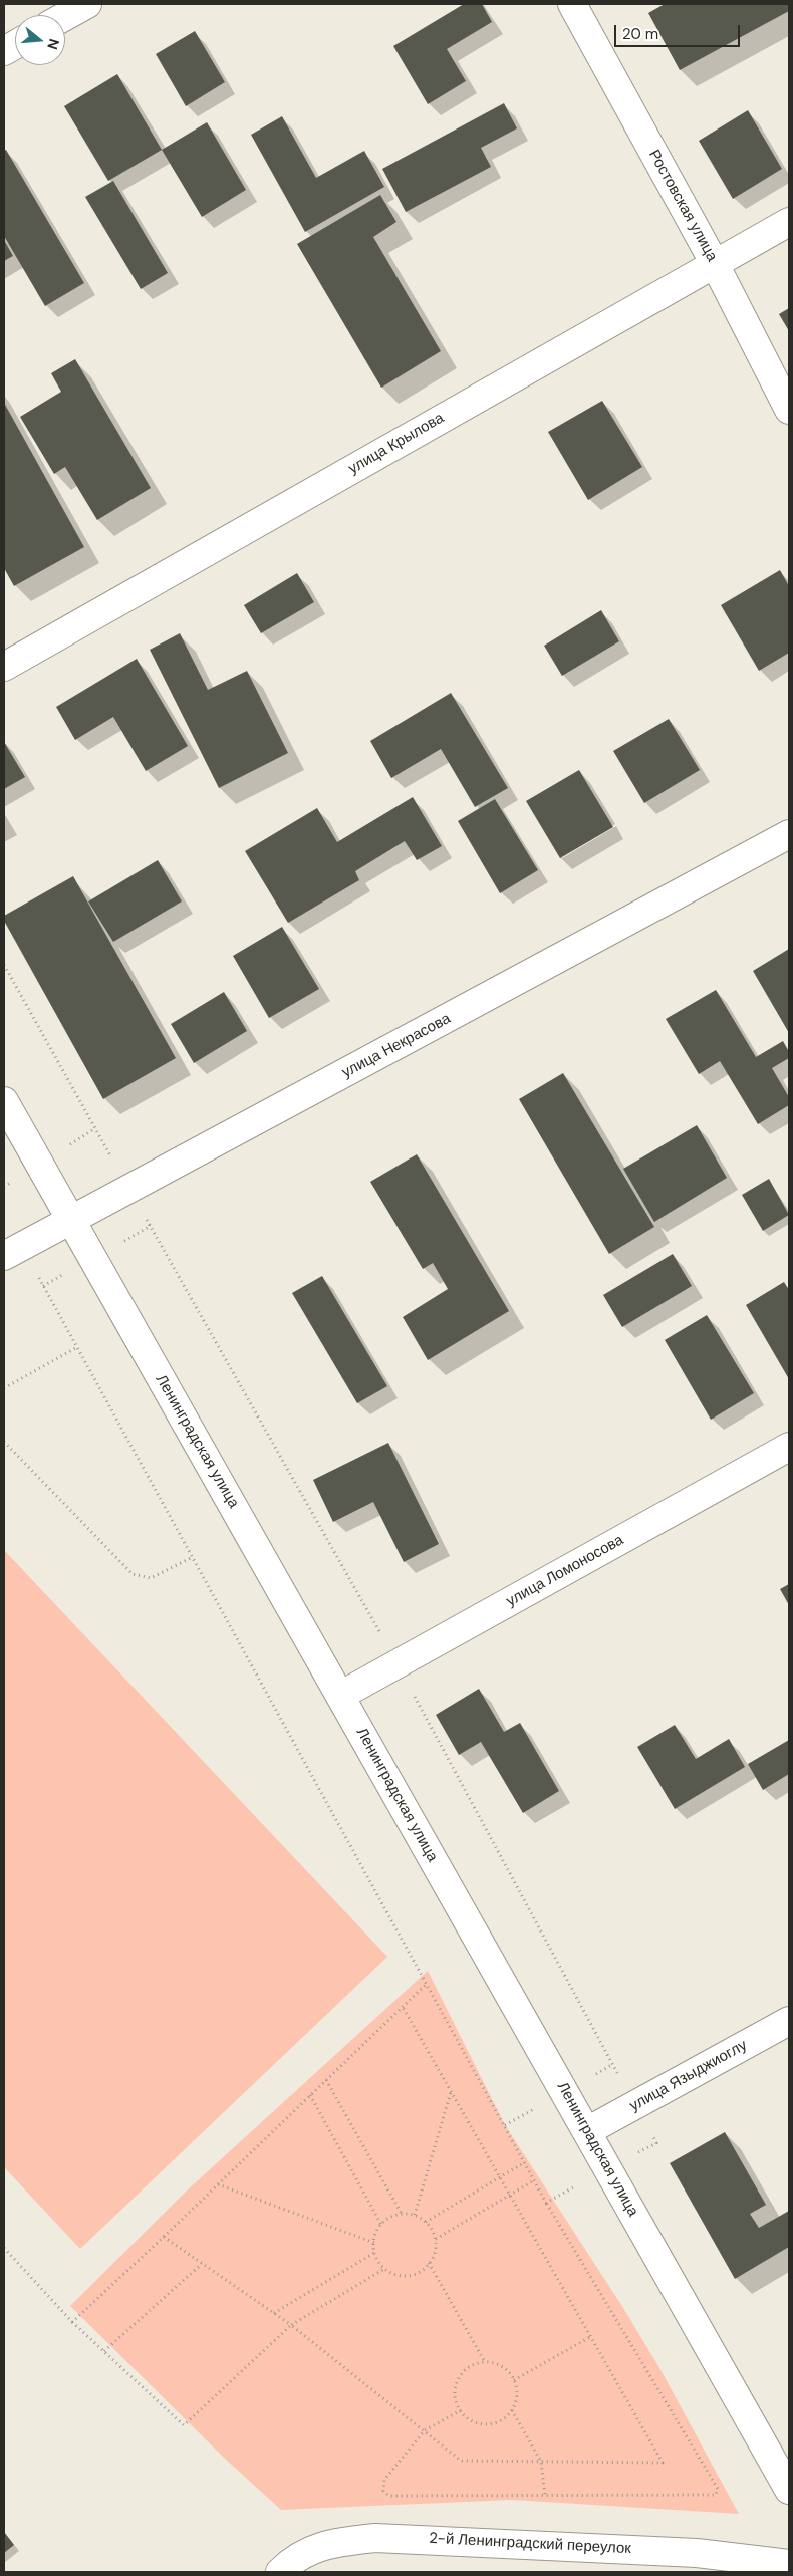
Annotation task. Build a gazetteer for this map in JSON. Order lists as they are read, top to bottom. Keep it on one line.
{"streets":{"street":["Ростовская улица","улица Крылова","улица Некрасова","Ленинградская улица","улица Ломоносова","улица Языджиоглу","2-й Ленинградский переулок"]},"crossings":[["Ростовская улица","улица Крылова"],["улица Некрасова","Ленинградская улица"],["Ленинградская улица","улица Ломоносова"],["Ленинградская улица","улица Языджиоглу"]],"scale_bar":"20 m","north":"right"}
